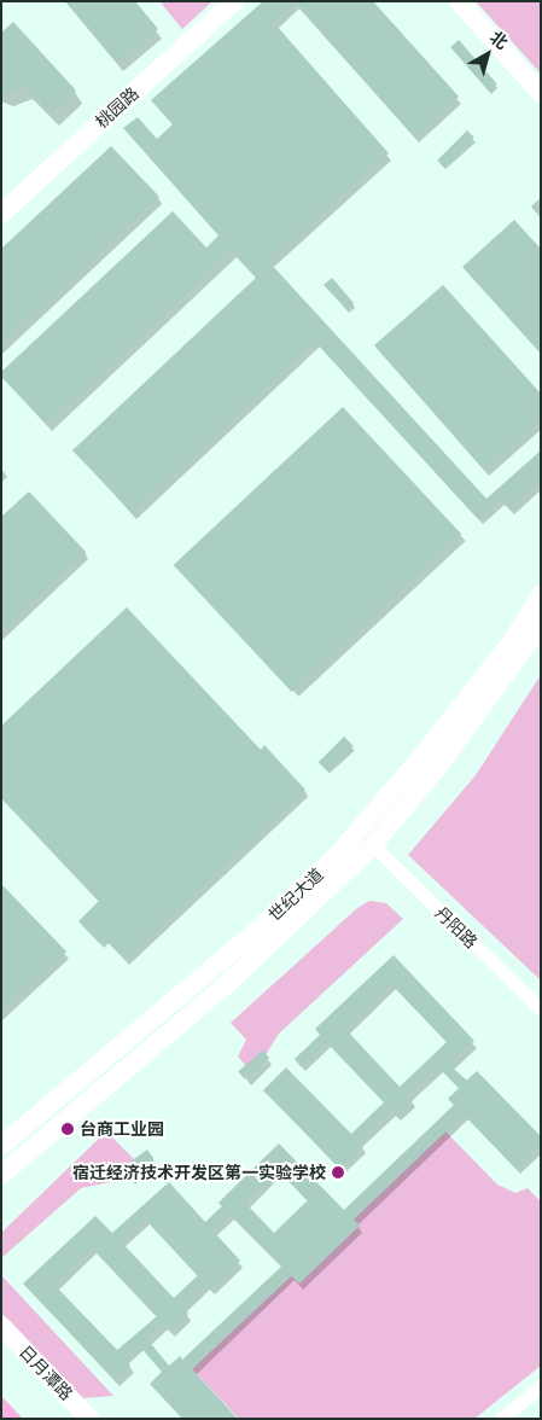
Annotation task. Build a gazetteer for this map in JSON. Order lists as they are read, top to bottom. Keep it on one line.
{"streets":{"street":["桃园路","世纪大道","丹阳路","日月潭路"]},"crossings":[["世纪大道","丹阳路"]],"places":["台商工业园","宿迁经济技术开发区第一实验学校"],"north":"top right"}
